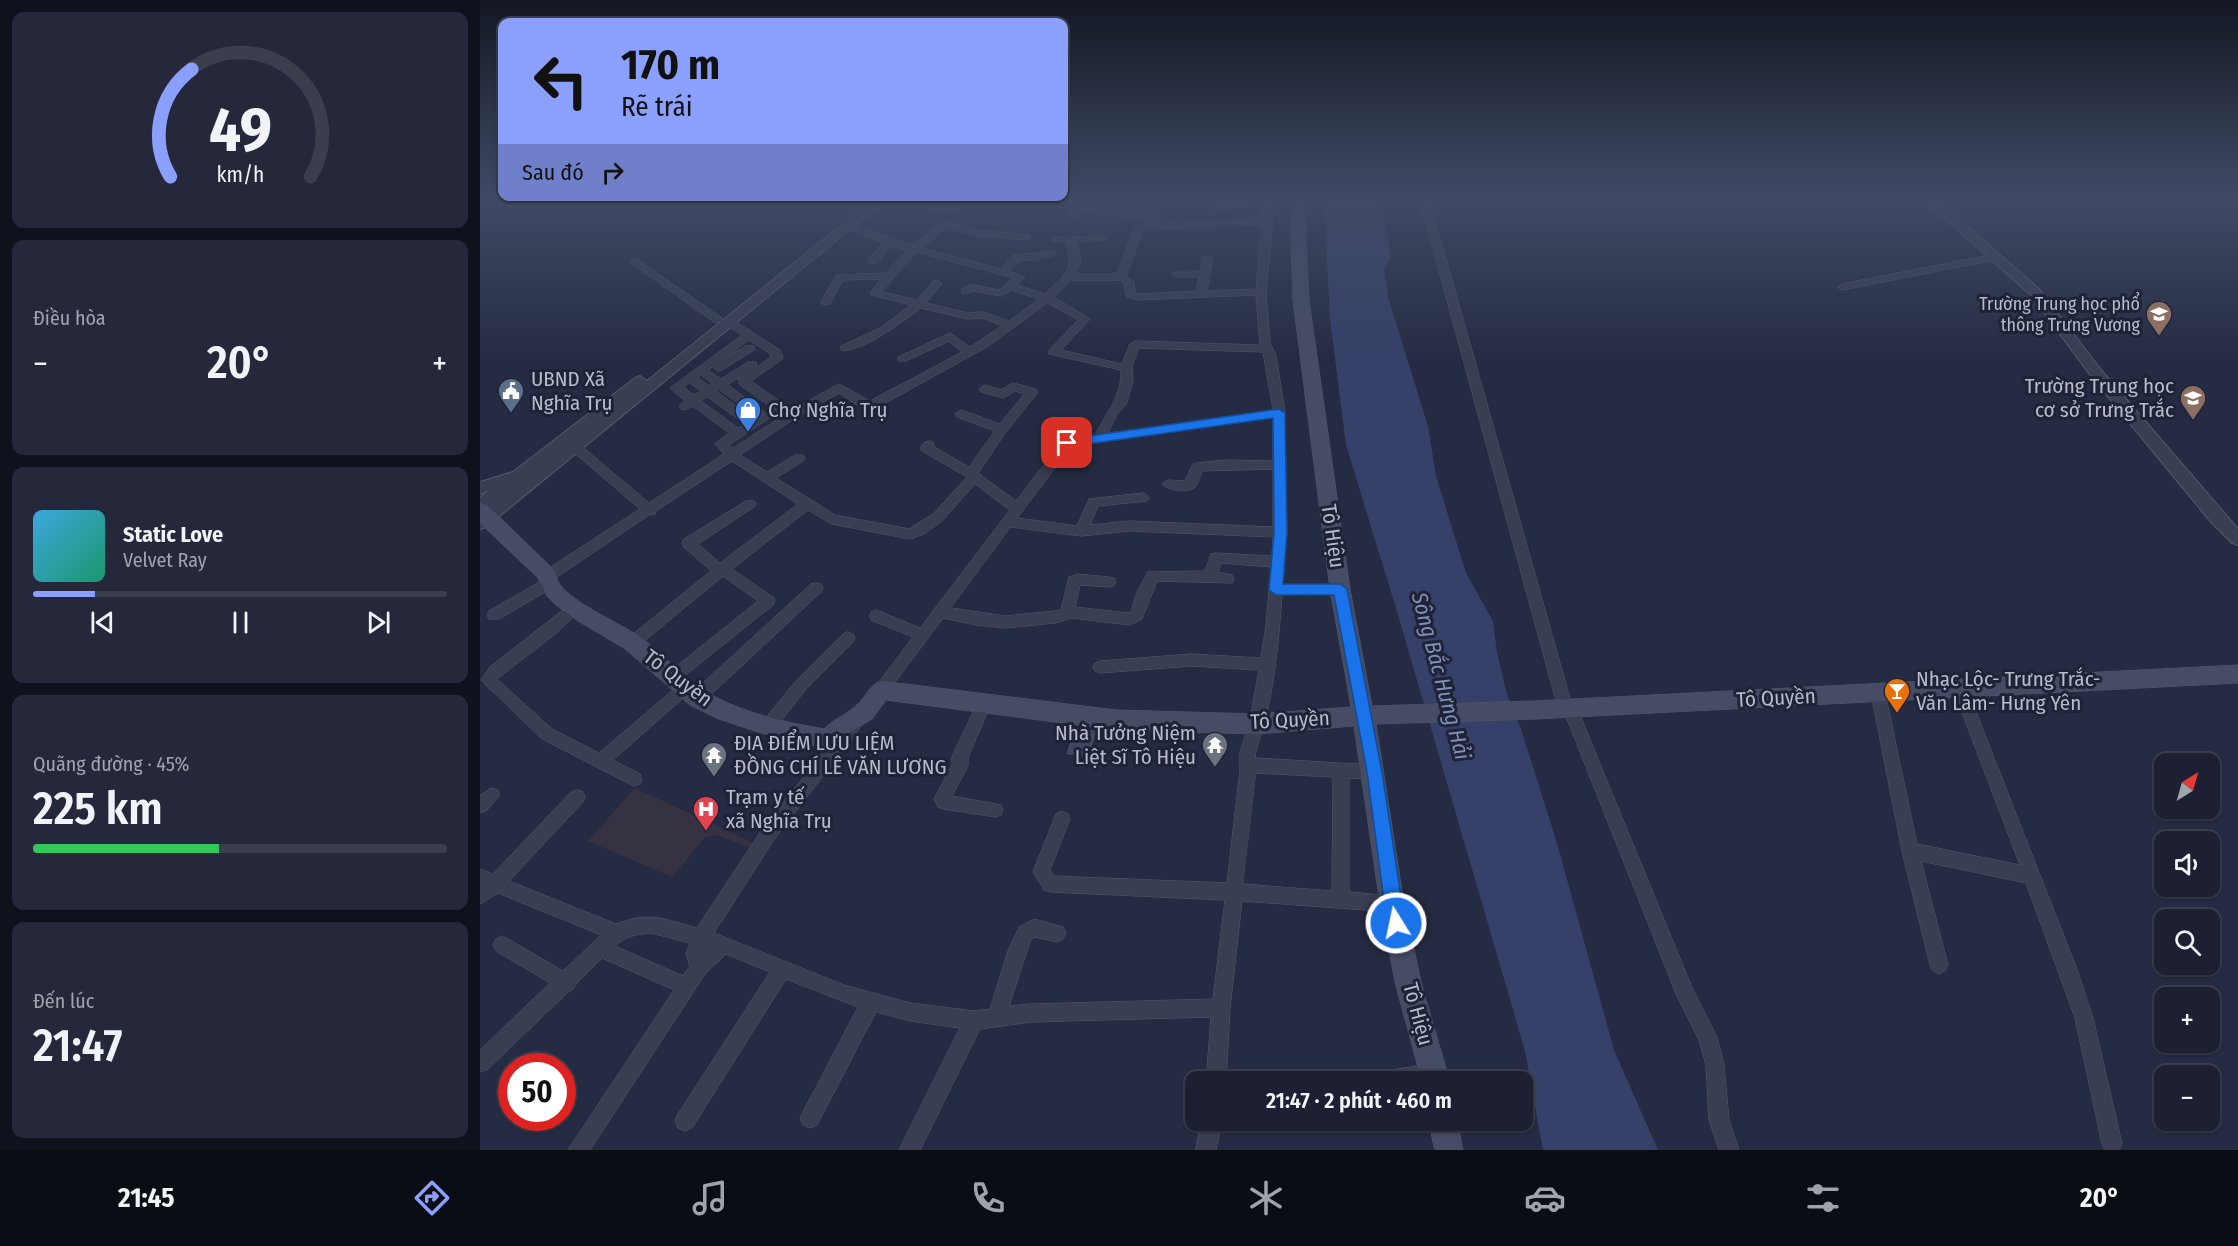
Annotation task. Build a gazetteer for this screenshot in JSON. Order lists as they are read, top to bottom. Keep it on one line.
{"streets":{"main road":["Tô Hiệu","Tô Quyền"]},"crossings":[["Tô Hiệu","Tô Quyền"]],"water":["Sông Bắc Hưng Hải"],"places":{"school or university":["Trường Trung học phổ thông Trưng Vương","Trường Trung học cơ sở Trưng Trắc"],"public building":["UBND Xã Nghĩa Trụ"],"shop":["Chợ Nghĩa Trụ"],"bar":["Nhạc Lộc- Trưng Trắc- Văn Lâm- Hưng Yên"],"temple":["Nhà Tưởng Niệm Liệt Sĩ Tô Hiệu","ĐỊA ĐIỂM LƯU LIỆM ĐỒNG CHÍ LÊ VĂN LƯƠNG"],"hospital":["Trạm y tế xã Nghĩa Trụ"]},"north":"top right","page":{"turn":["170 m","Rẽ trái"],"then":"Sau đó","tile":["Điều hòa",["Quãng đường · 45%","225 km"],["Đến lúc","21:47"]],"heat":["−","20°","+"],"song":["Static Love","Velvet Ray"],"map_buttons":["+","−"],"limit":"50","trip":"21:47 · 2 phút · 460 m","tabs":["21:45","20°"],"gauge":["49","km/h"]}}
